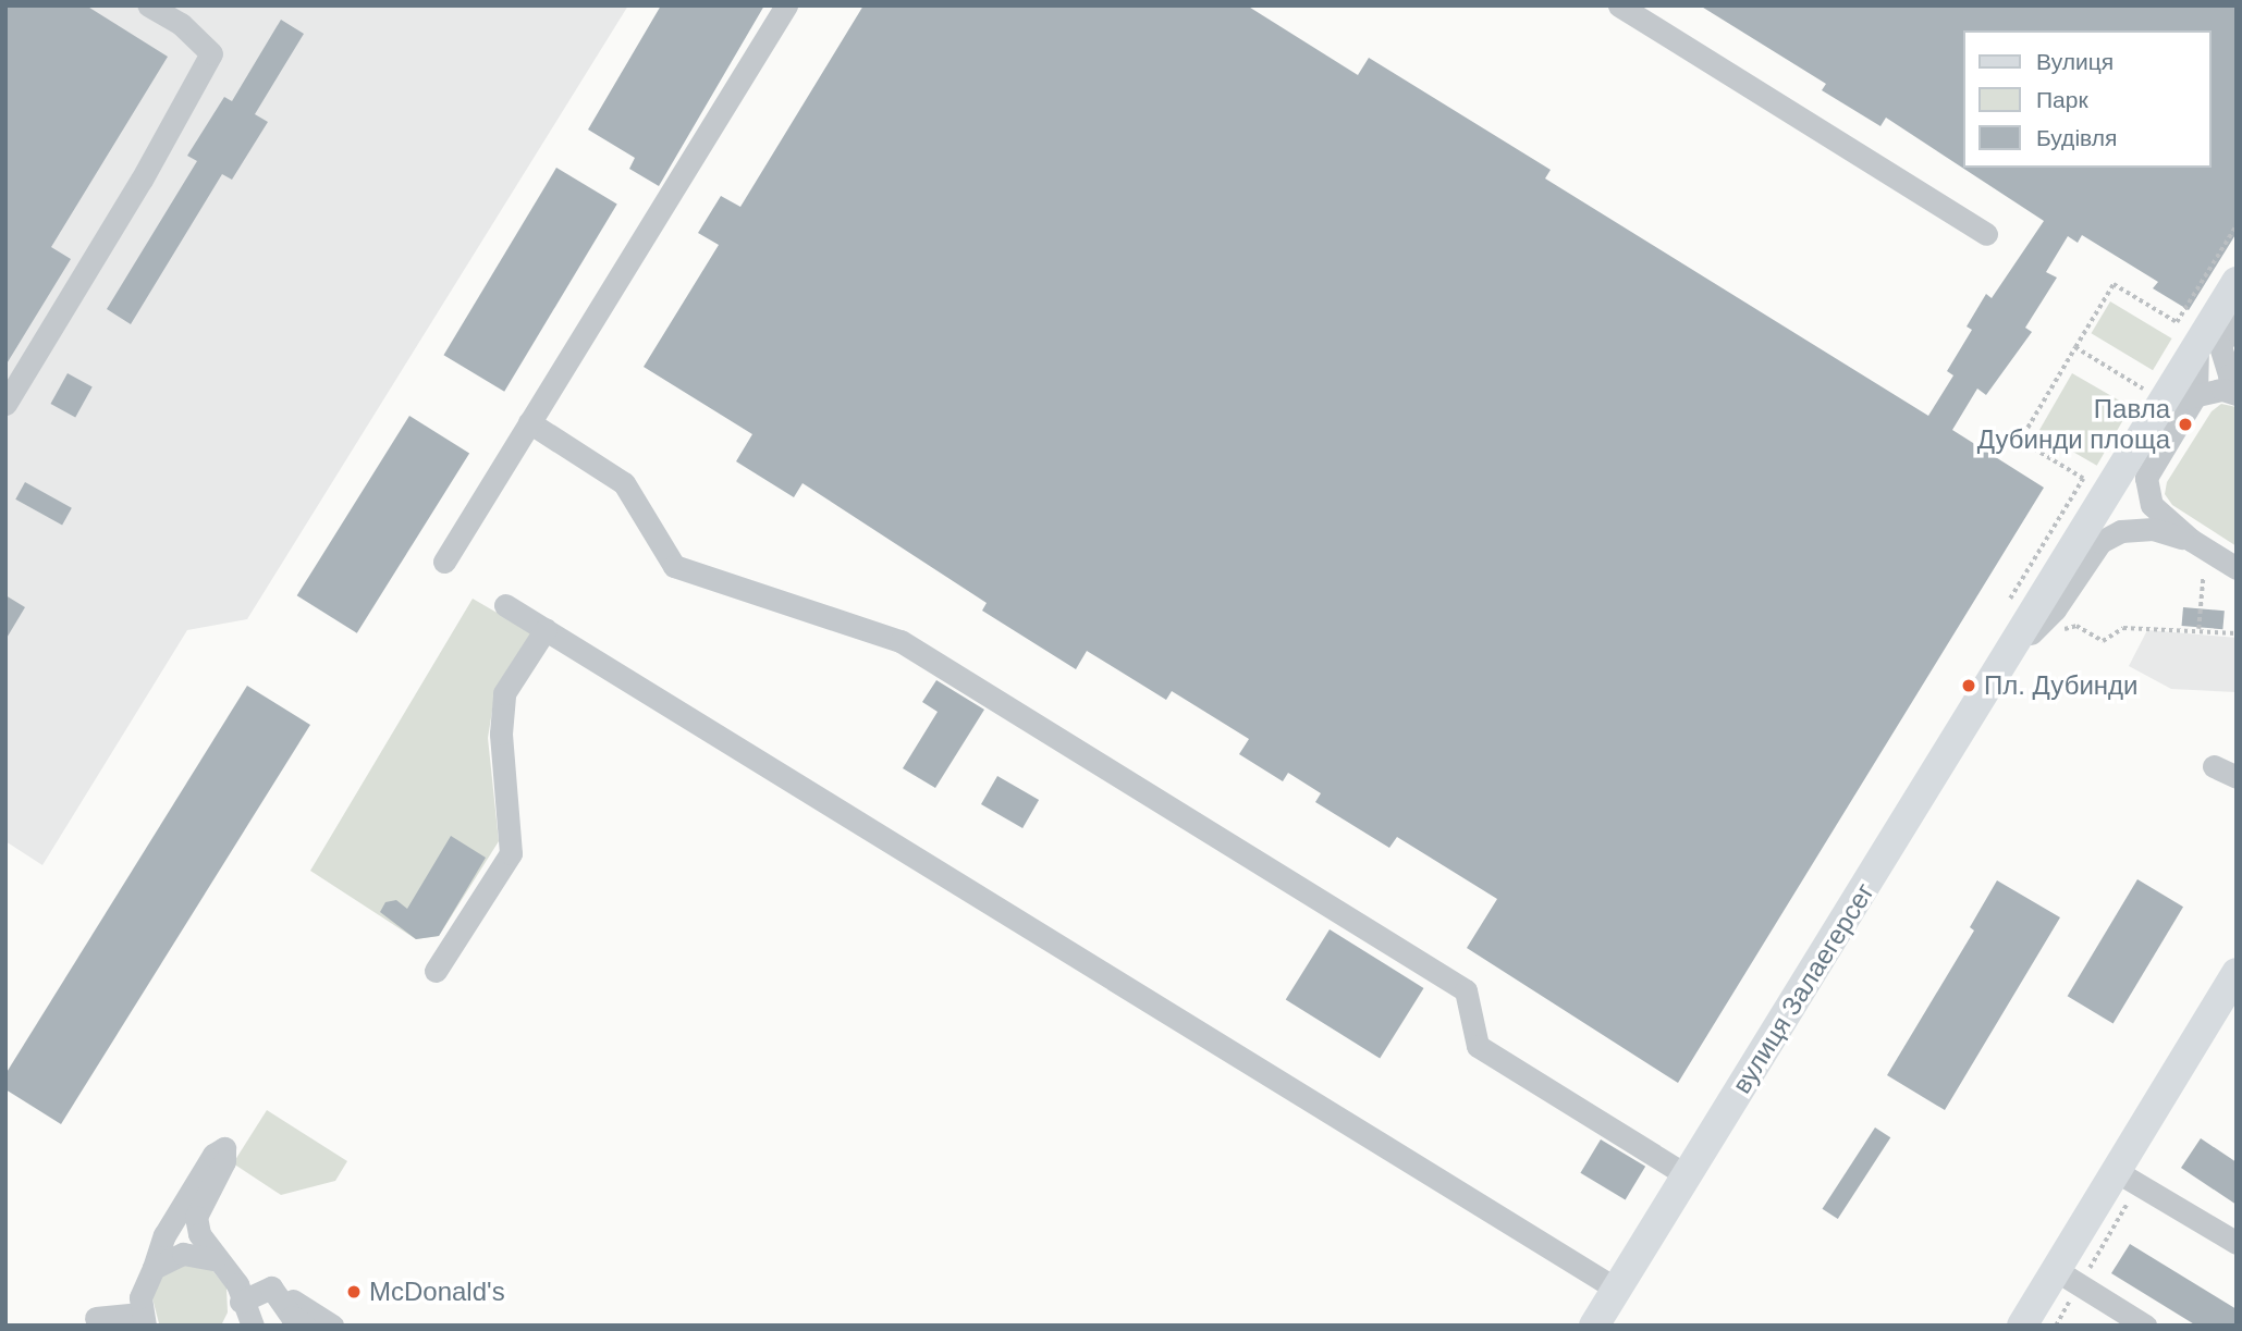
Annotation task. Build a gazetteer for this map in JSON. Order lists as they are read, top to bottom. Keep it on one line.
{"streets":{"main road":["вулиця Залаегерсег"]},"places":["Павла Дубинди площа","Пл. Дубинди","McDonald's"],"legend":["Вулиця","Парк","Будівля"]}
